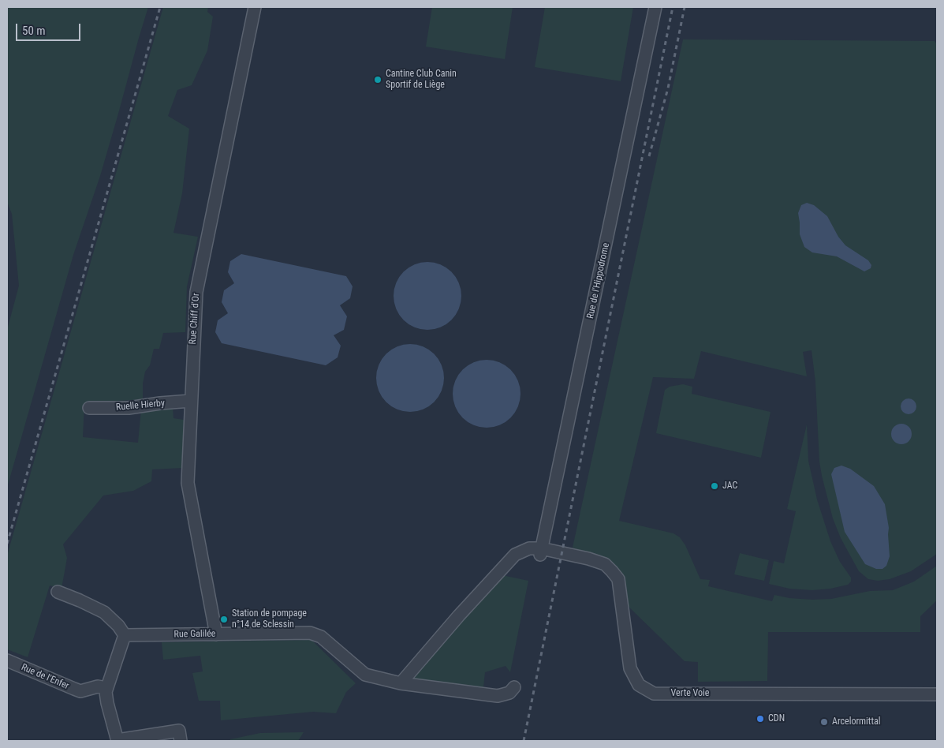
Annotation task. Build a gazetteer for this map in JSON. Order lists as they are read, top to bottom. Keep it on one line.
{"streets":{"street":["Rue de l'Hippodrome","Rue Chiff d'Or","Ruelle Hierby","Rue Galilée","Rue de l'Enfer","Verte Voie"]},"crossings":[["Rue de l'Hippodrome","Verte Voie"],["Rue Chiff d'Or","Ruelle Hierby"],["Rue Chiff d'Or","Rue Galilée"]],"places":["Cantine Club Canin Sportif de Liège","JAC","Station de pompage n°14 de Sclessin","CDN","Arcelormittal"],"scale_bar":"50 m"}
